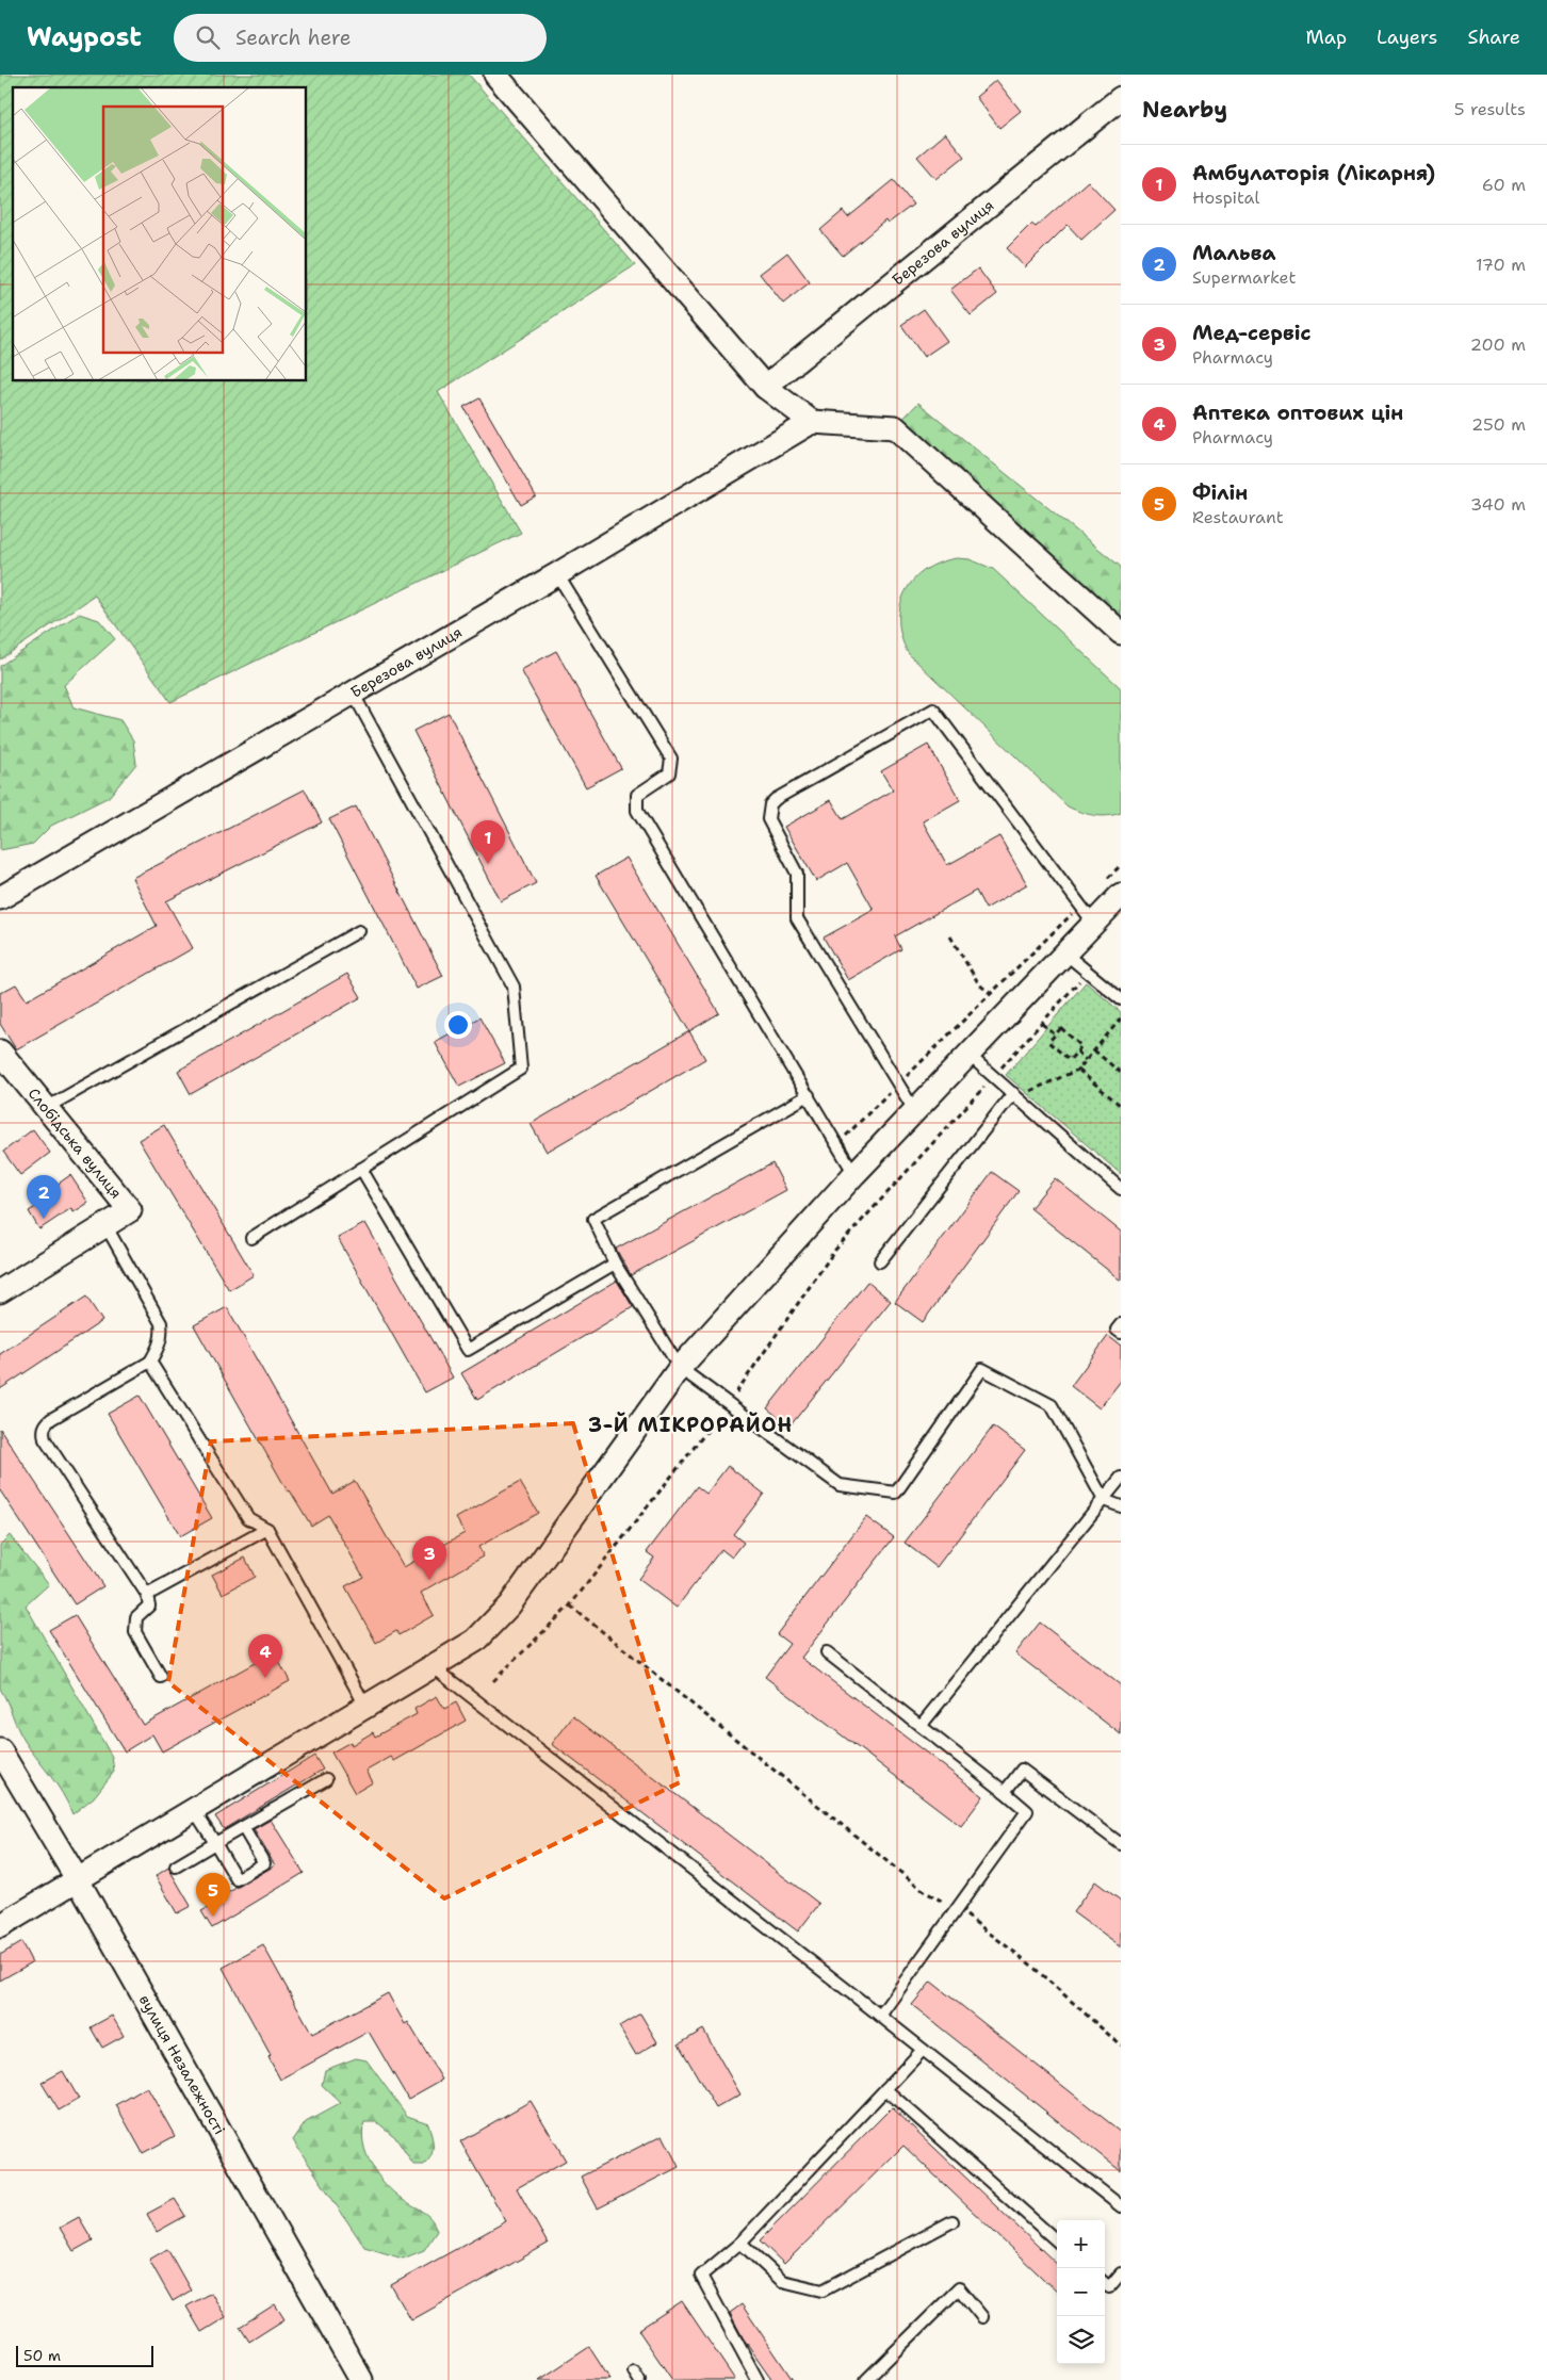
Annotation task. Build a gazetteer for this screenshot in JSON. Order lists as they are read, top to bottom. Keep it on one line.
{"streets":{"street":["Березова вулиця","Слобідська вулиця","вулиця Незалежності"]},"districts":["3-Й МІКРОРАЙОН"],"scale_bar":"50 m","page":{"header":"Waypost","search":"Search here","nav":["Map","Layers","Share"],"heading":["Nearby","5 results"],"list":[{"mark":"1","name":"Амбулаторія (Лікарня)","note":"Hospital","value":"60 m"},{"mark":"2","name":"Мальва","note":"Supermarket","value":"170 m"},{"mark":"3","name":"Мед-сервіс","note":"Pharmacy","value":"200 m"},{"mark":"4","name":"Аптека оптових цін","note":"Pharmacy","value":"250 m"},{"mark":"5","name":"Філін","note":"Restaurant","value":"340 m"}],"pins":["1","2","3","4","5"],"map_buttons":["+","−"],"scale":"50 m"}}
